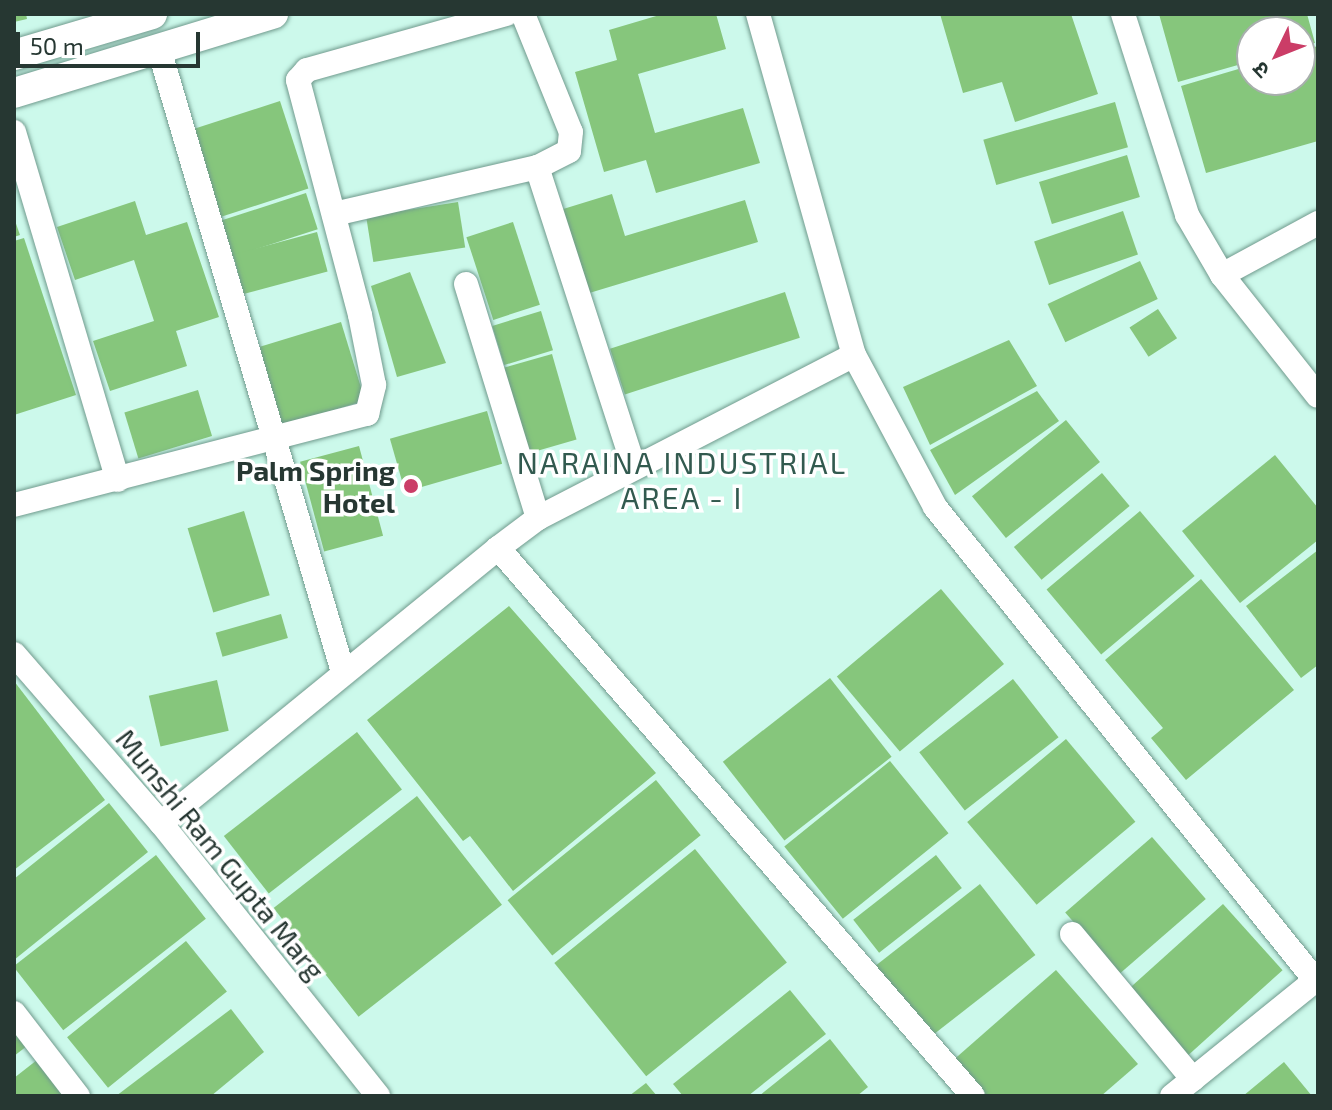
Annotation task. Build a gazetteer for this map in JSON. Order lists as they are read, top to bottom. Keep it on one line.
{"streets":{"lane":["Munshi Ram Gupta Marg"]},"districts":["NARAINA INDUSTRIAL AREA - I"],"places":["Palm Spring Hotel"],"scale_bar":"50 m","north":"bottom left"}
